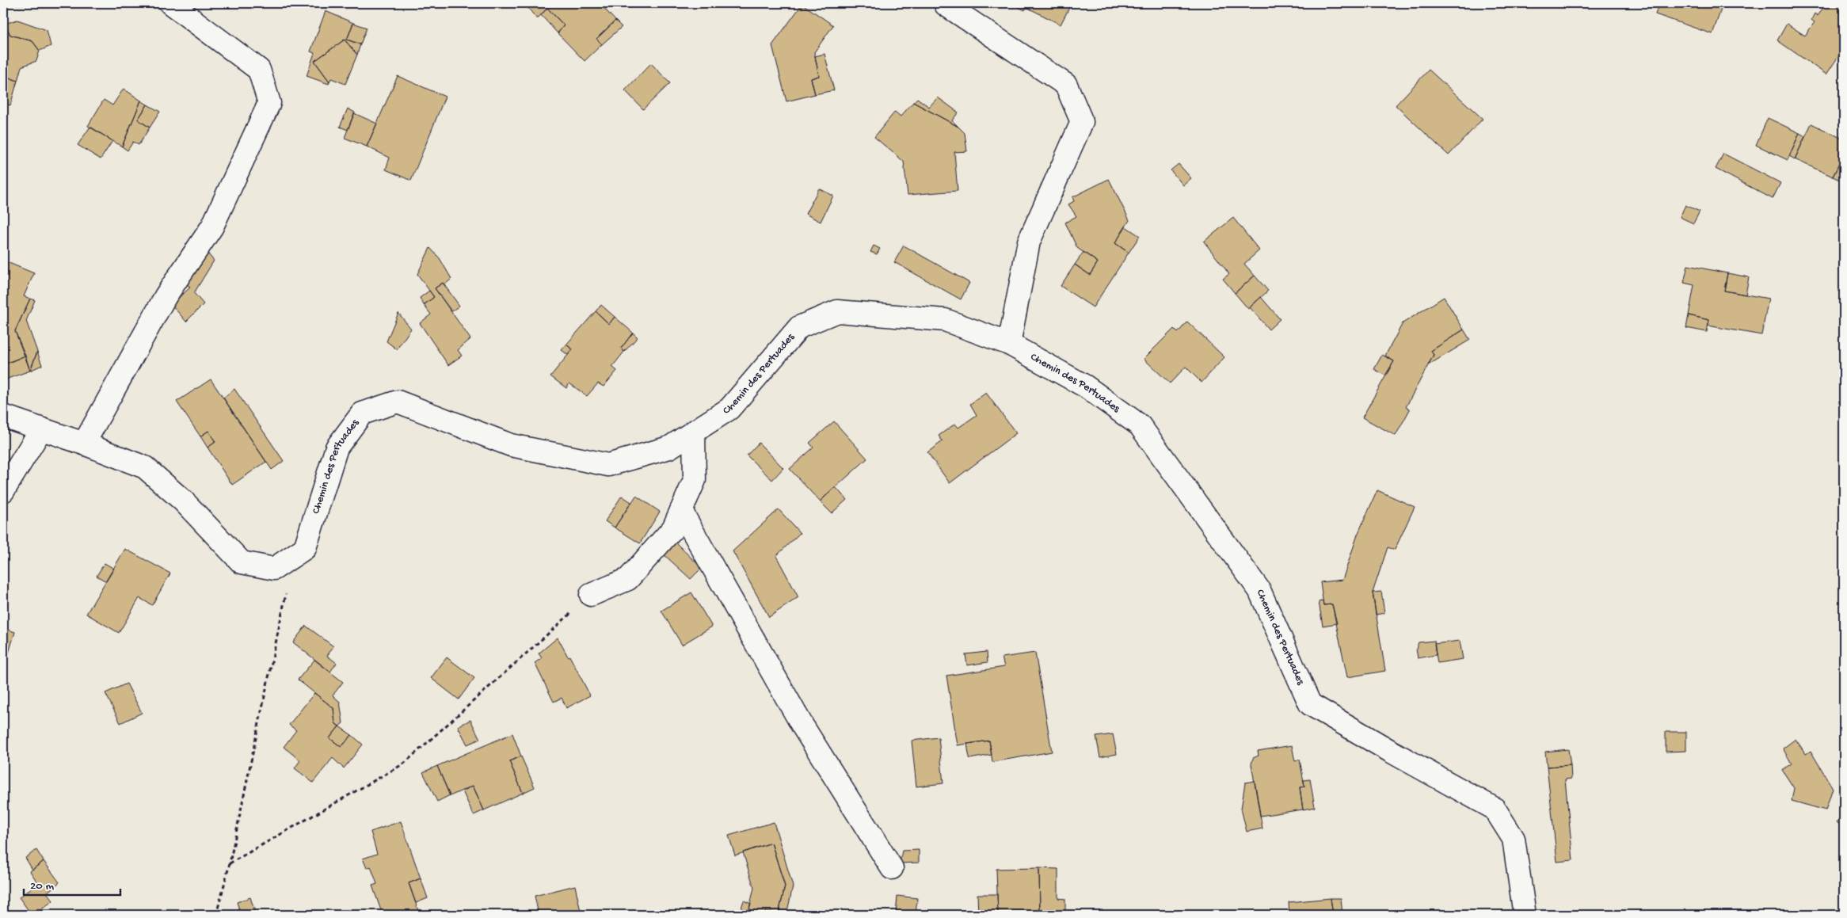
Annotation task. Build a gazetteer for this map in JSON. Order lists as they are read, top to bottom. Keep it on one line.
{"streets":{"street":["Chemin des Pertuades"]},"scale_bar":"20 m"}
